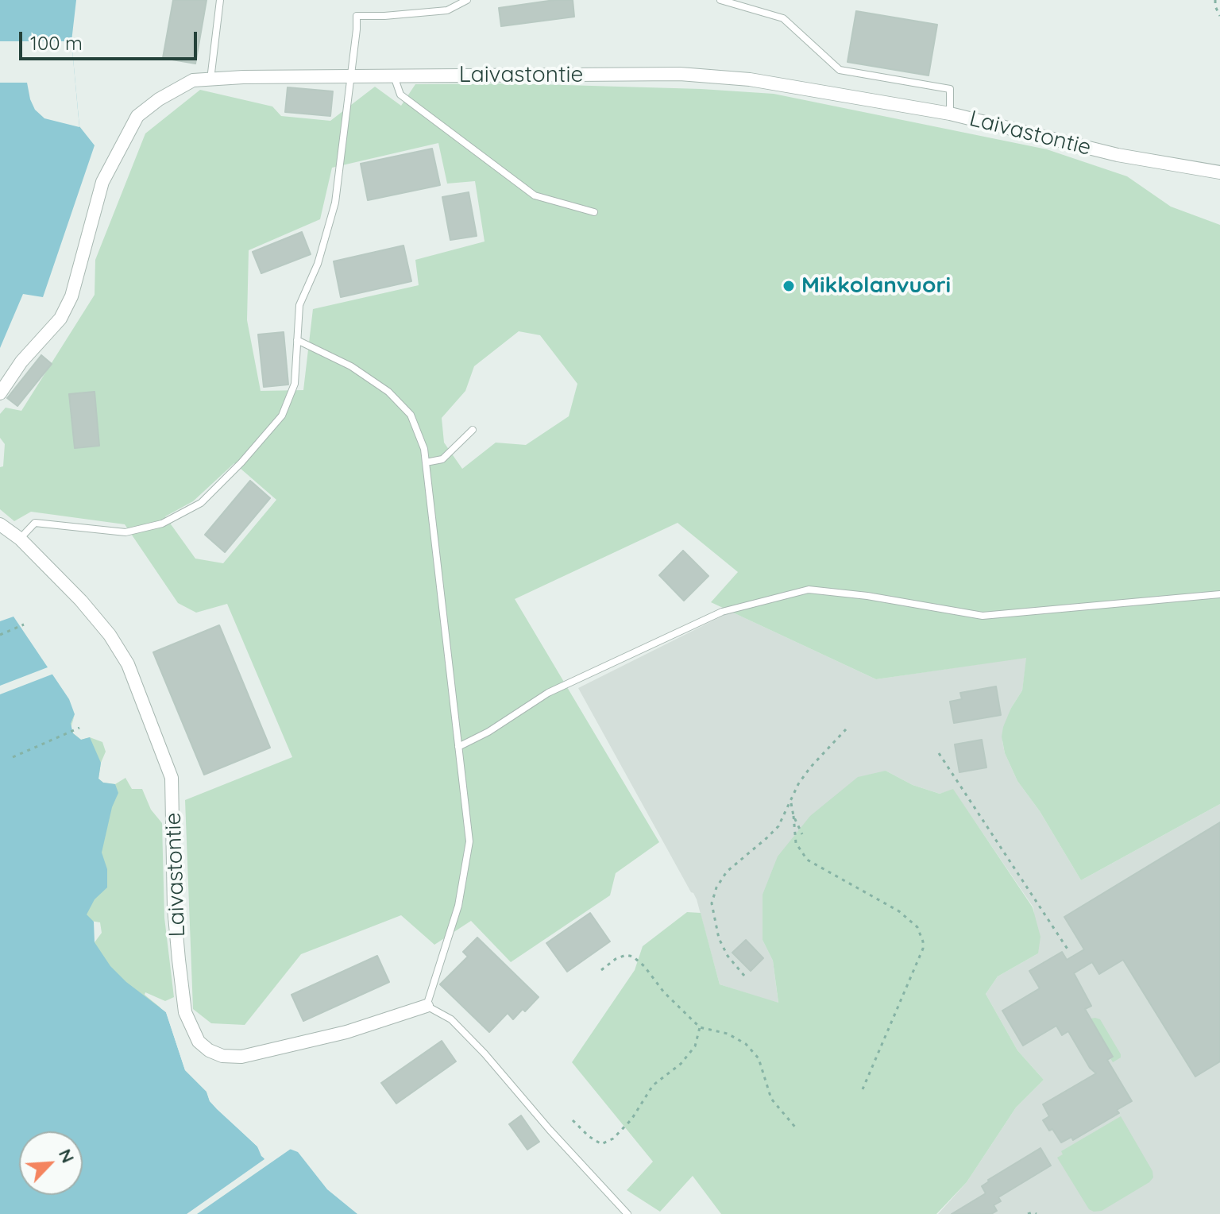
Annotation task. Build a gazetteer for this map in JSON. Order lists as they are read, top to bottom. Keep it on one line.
{"streets":{"street":["Laivastontie"]},"places":["Mikkolanvuori"],"scale_bar":"100 m","north":"top right"}
